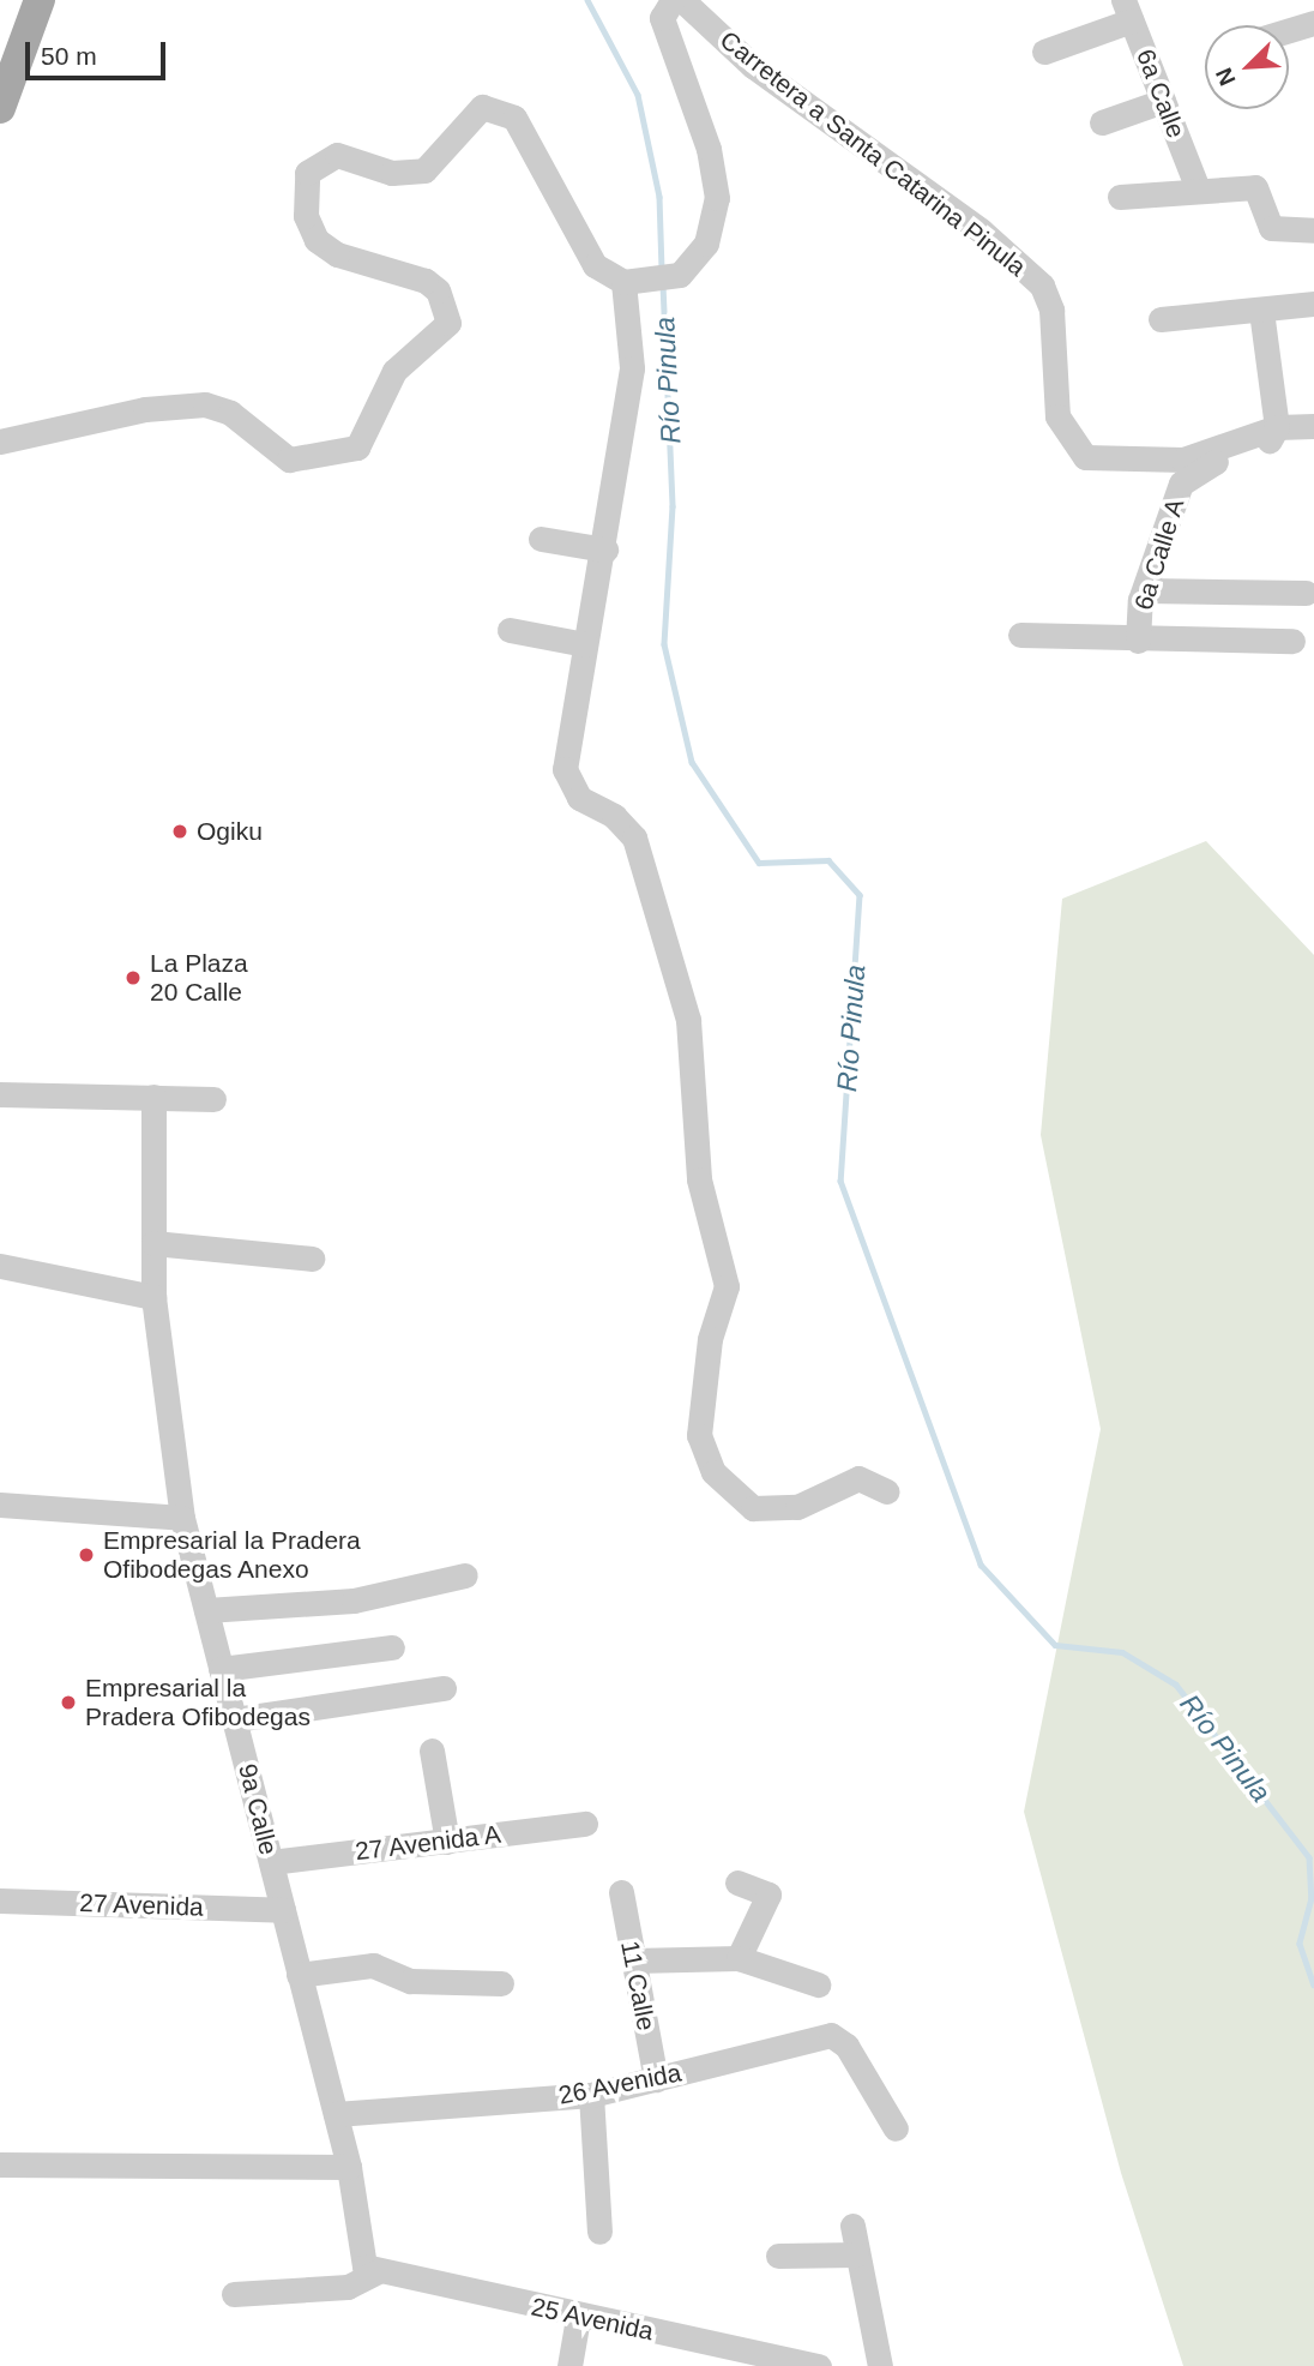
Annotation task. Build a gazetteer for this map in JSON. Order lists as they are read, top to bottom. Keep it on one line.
{"streets":{"street":["6a Calle","Carretera a Santa Catarina Pinula","6a Calle A","9a Calle","27 Avenida A","27 Avenida","11 Calle","26 Avenida","25 Avenida"]},"crossings":[["Carretera a Santa Catarina Pinula","6a Calle A"],["9a Calle","27 Avenida A"],["9a Calle","27 Avenida"],["9a Calle","26 Avenida"],["9a Calle","25 Avenida"],["11 Calle","26 Avenida"]],"water":["Río Pinula"],"places":["Ogiku","La Plaza 20 Calle","Empresarial la Pradera Ofibodegas Anexo","Empresarial la Pradera Ofibodegas"],"scale_bar":"50 m","north":"bottom left"}
